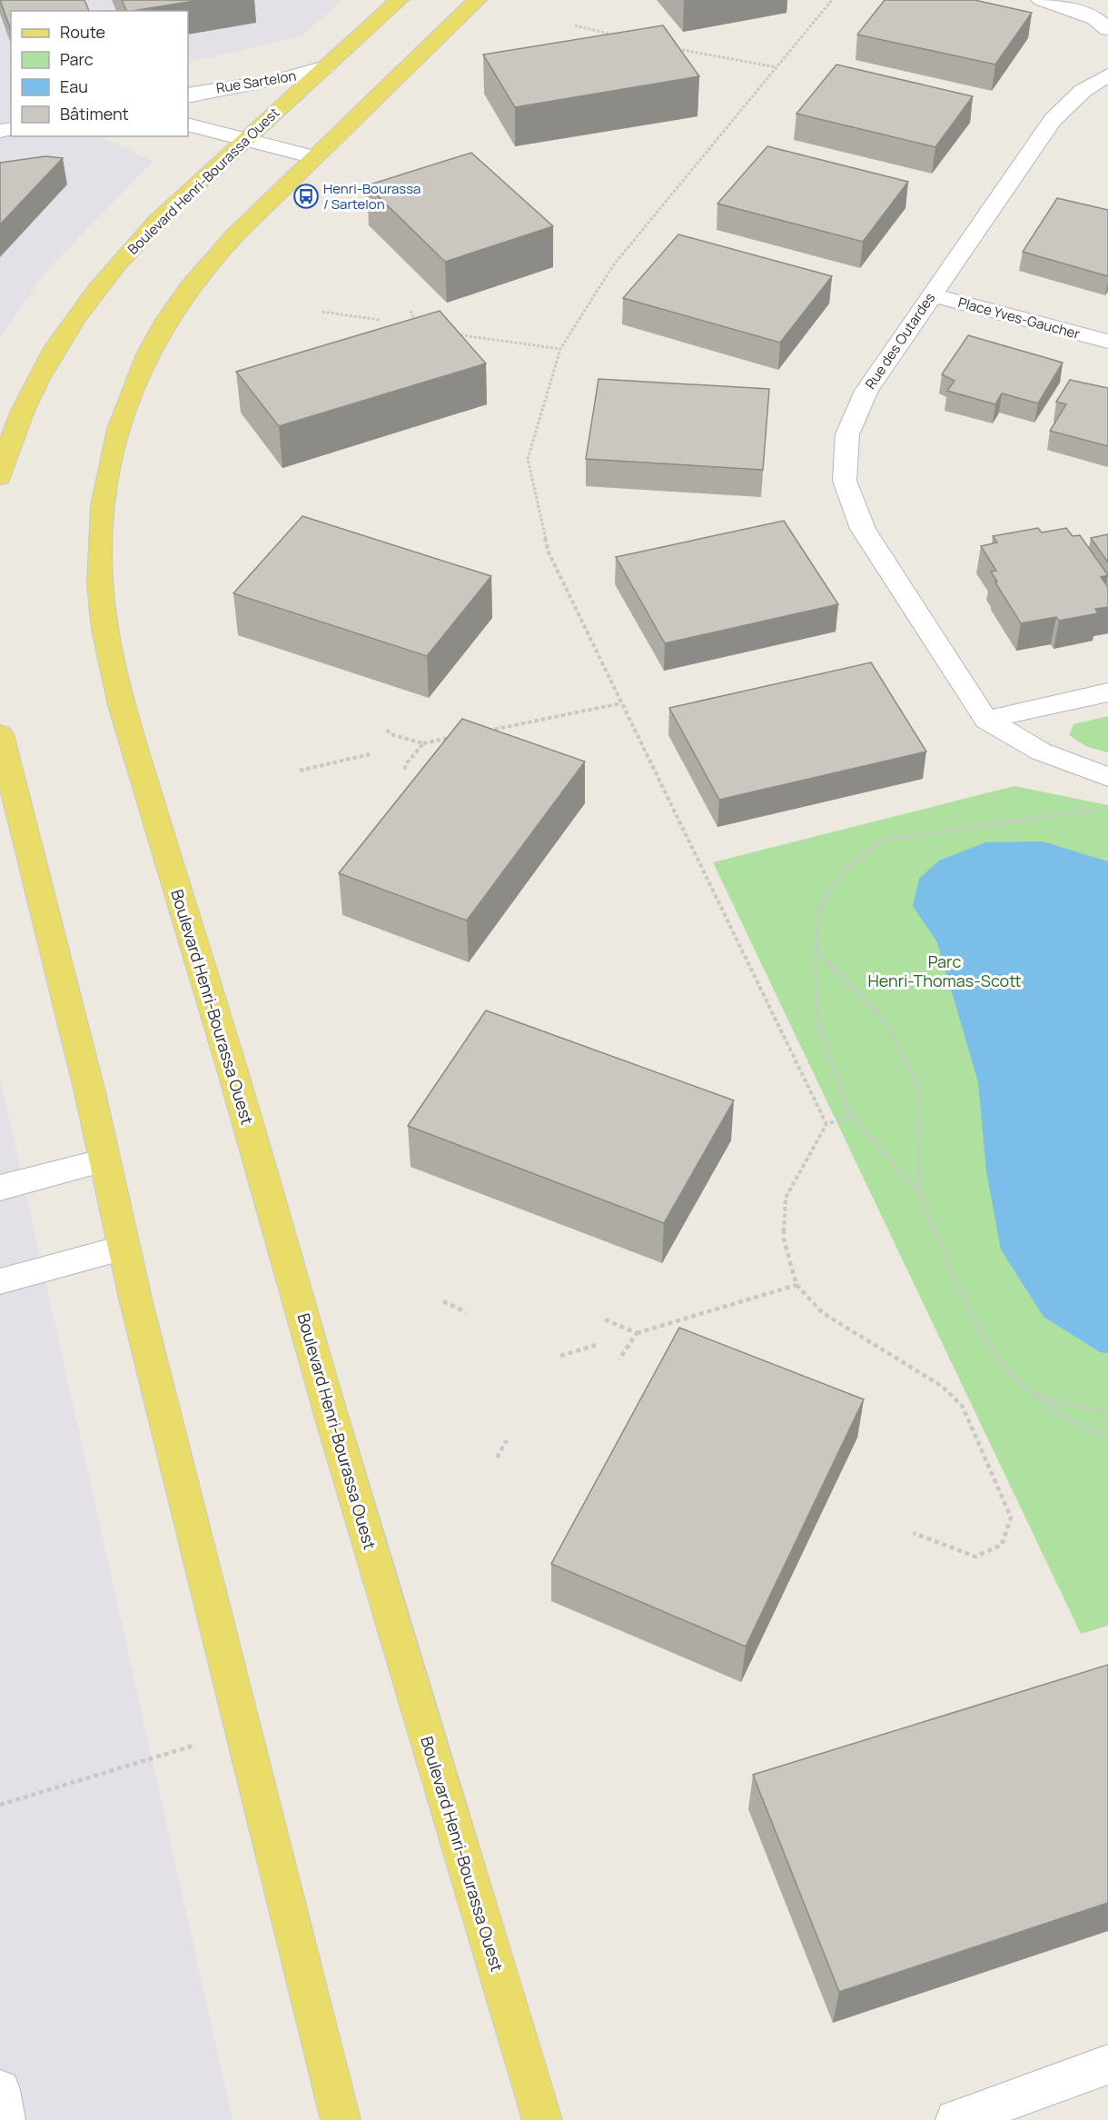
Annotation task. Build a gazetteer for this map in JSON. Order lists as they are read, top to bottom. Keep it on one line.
{"streets":{"main road":["Boulevard Henri-Bourassa Ouest"],"street":["Rue Sartelon","Place Yves-Gaucher","Rue des Outardes"]},"crossings":[["Rue Sartelon","Boulevard Henri-Bourassa Ouest"],["Place Yves-Gaucher","Rue des Outardes"]],"parks":["Parc Henri-Thomas-Scott"],"places":{"bus stop":["Henri-Bourassa / Sartelon"]},"legend":["Route","Parc","Eau","Bâtiment"]}
